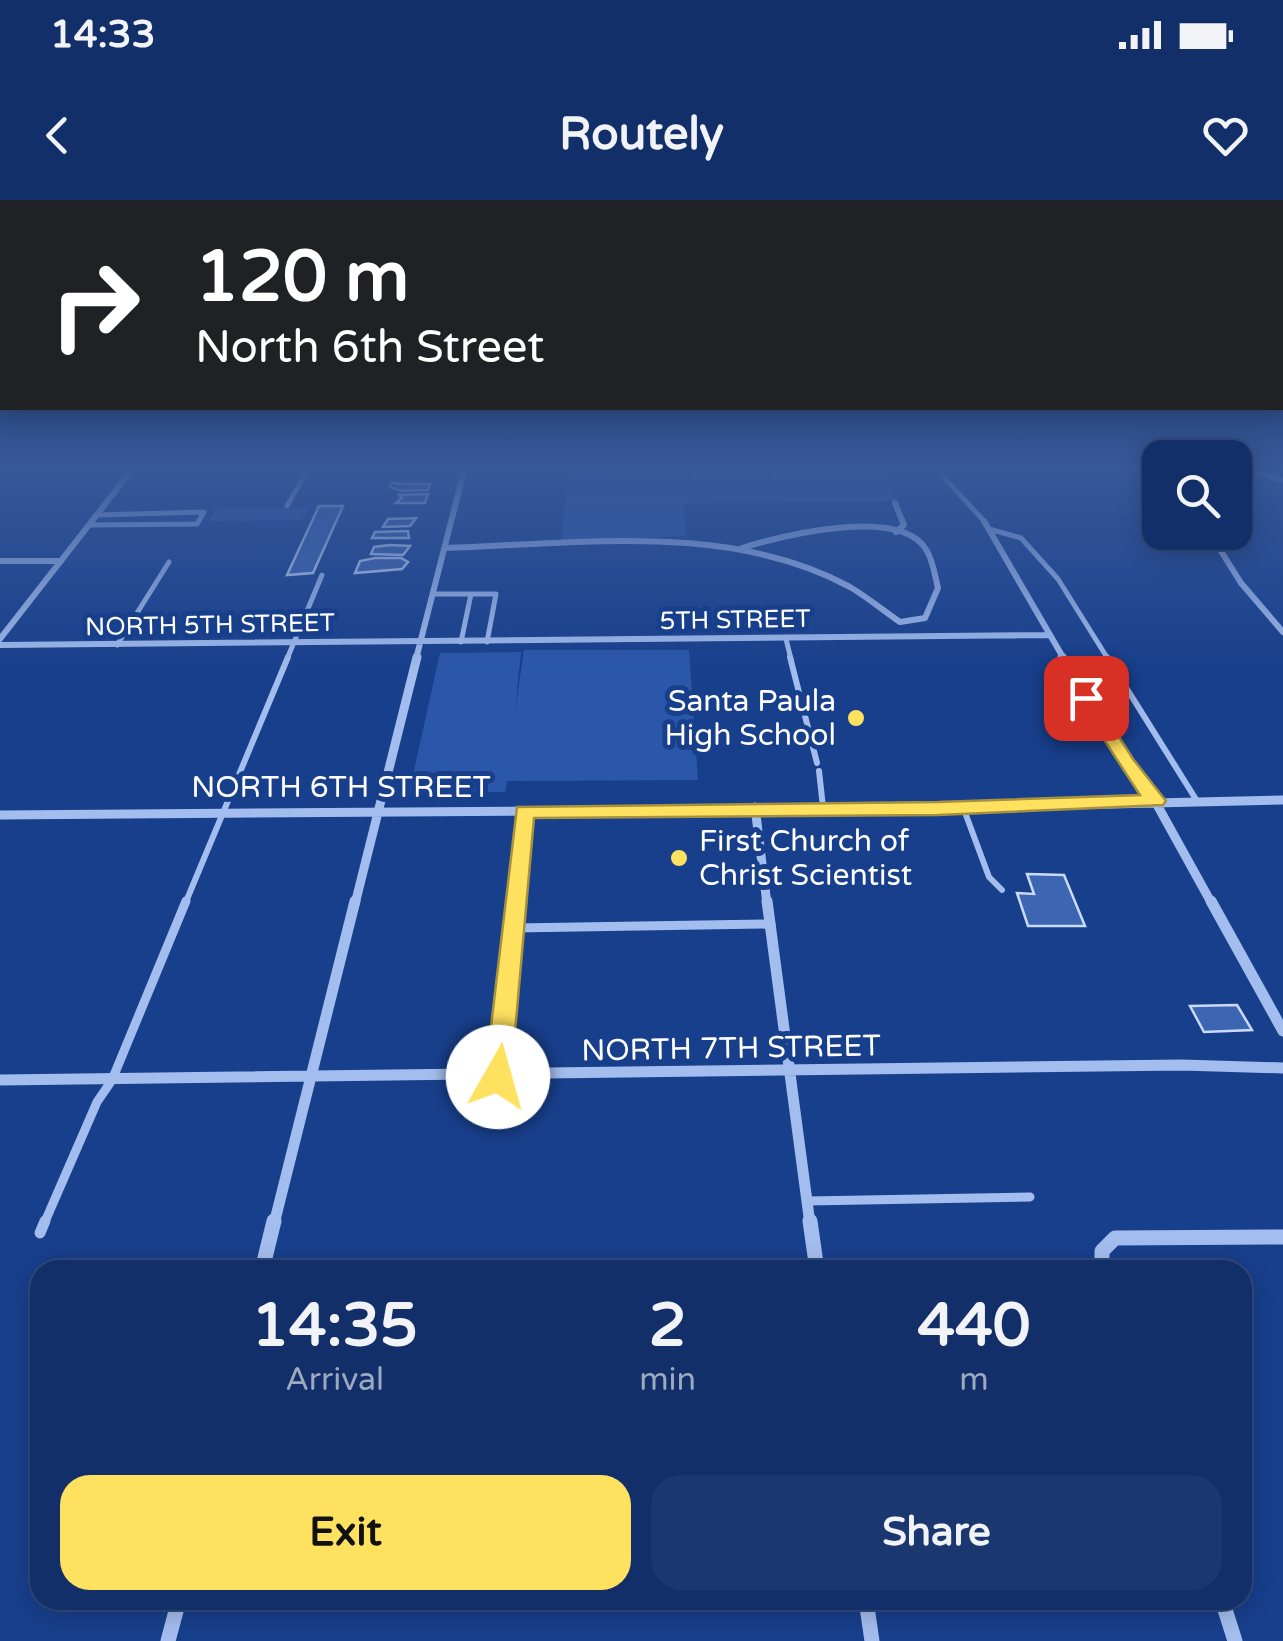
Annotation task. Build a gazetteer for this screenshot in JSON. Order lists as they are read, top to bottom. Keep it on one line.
{"streets":{"street":["5TH STREET","NORTH 5TH STREET","NORTH 6TH STREET","NORTH 7TH STREET"]},"crossings":[["5TH STREET","NORTH 5TH STREET"]],"places":["Santa Paula High School","First Church of Christ Scientist"],"page":{"status":"14:33","header":"Routely","turn":["120 m","North 6th Street"],"eta":["14:35","Arrival","2","min","440","m"],"buttons":["Exit","Share"]}}
